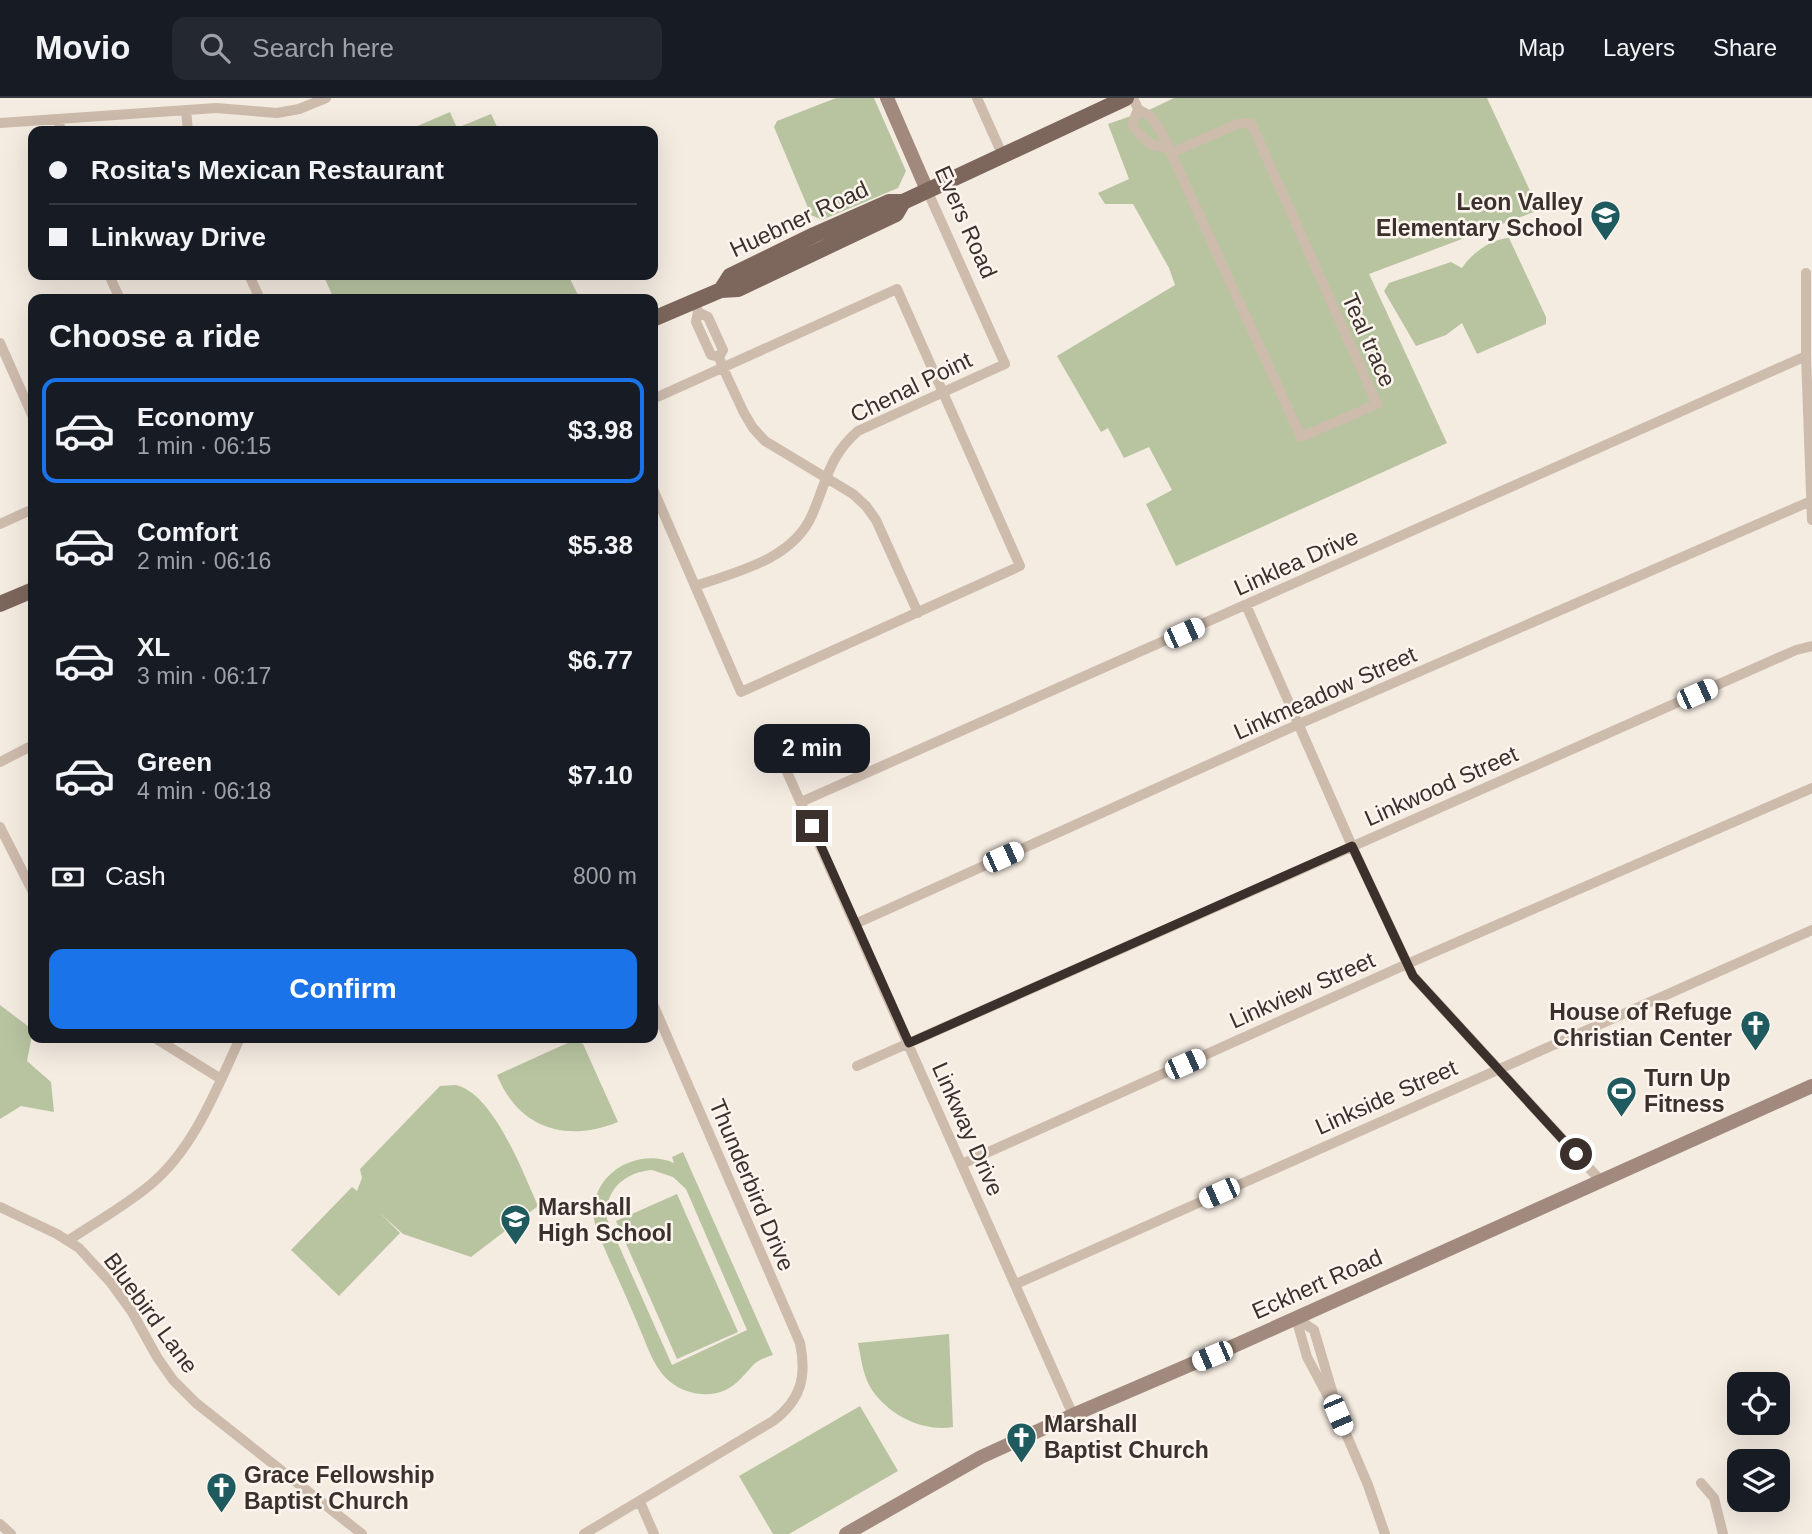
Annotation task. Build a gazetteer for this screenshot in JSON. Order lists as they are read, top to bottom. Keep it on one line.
{"streets":{"main road":["Huebner Road","Evers Road","Eckhert Road"],"street":["Teal trace","Chenal Point","Linklea Drive","Linkmeadow Street","Linkwood Street","Linkview Street","Linkside Street","Linkway Drive","Thunderbird Drive","Bluebird Lane"]},"crossings":[["Huebner Road","Evers Road"],["Huebner Road","Teal trace"],["Evers Road","Chenal Point"],["Linklea Drive","Linkway Drive"],["Linkmeadow Street","Linkway Drive"],["Linkwood Street","Linkway Drive"],["Linkview Street","Linkway Drive"],["Linkside Street","Linkway Drive"],["Linkway Drive","Eckhert Road"]],"places":{"school or university":["Leon Valley Elementary School","Marshall High School"],"church":["House of Refuge Christian Center","Marshall Baptist Church","Grace Fellowship Baptist Church"],"sports":["Turn Up Fitness"]},"page":{"header":"Movio","search":"Search here","nav":["Map","Layers","Share"],"banner":["Rosita's Mexican Restaurant","Linkway Drive"],"heading":"Choose a ride","list":[{"name":"Economy","note":"1 min · 06:15","value":"$3.98"},{"name":"Comfort","note":"2 min · 06:16","value":"$5.38"},{"name":"XL","note":"3 min · 06:17","value":"$6.77"},{"name":"Green","note":"4 min · 06:18","value":"$7.10"}],"bubble":"2 min","pay":["Cash","800 m"],"buttons":"Confirm"}}
